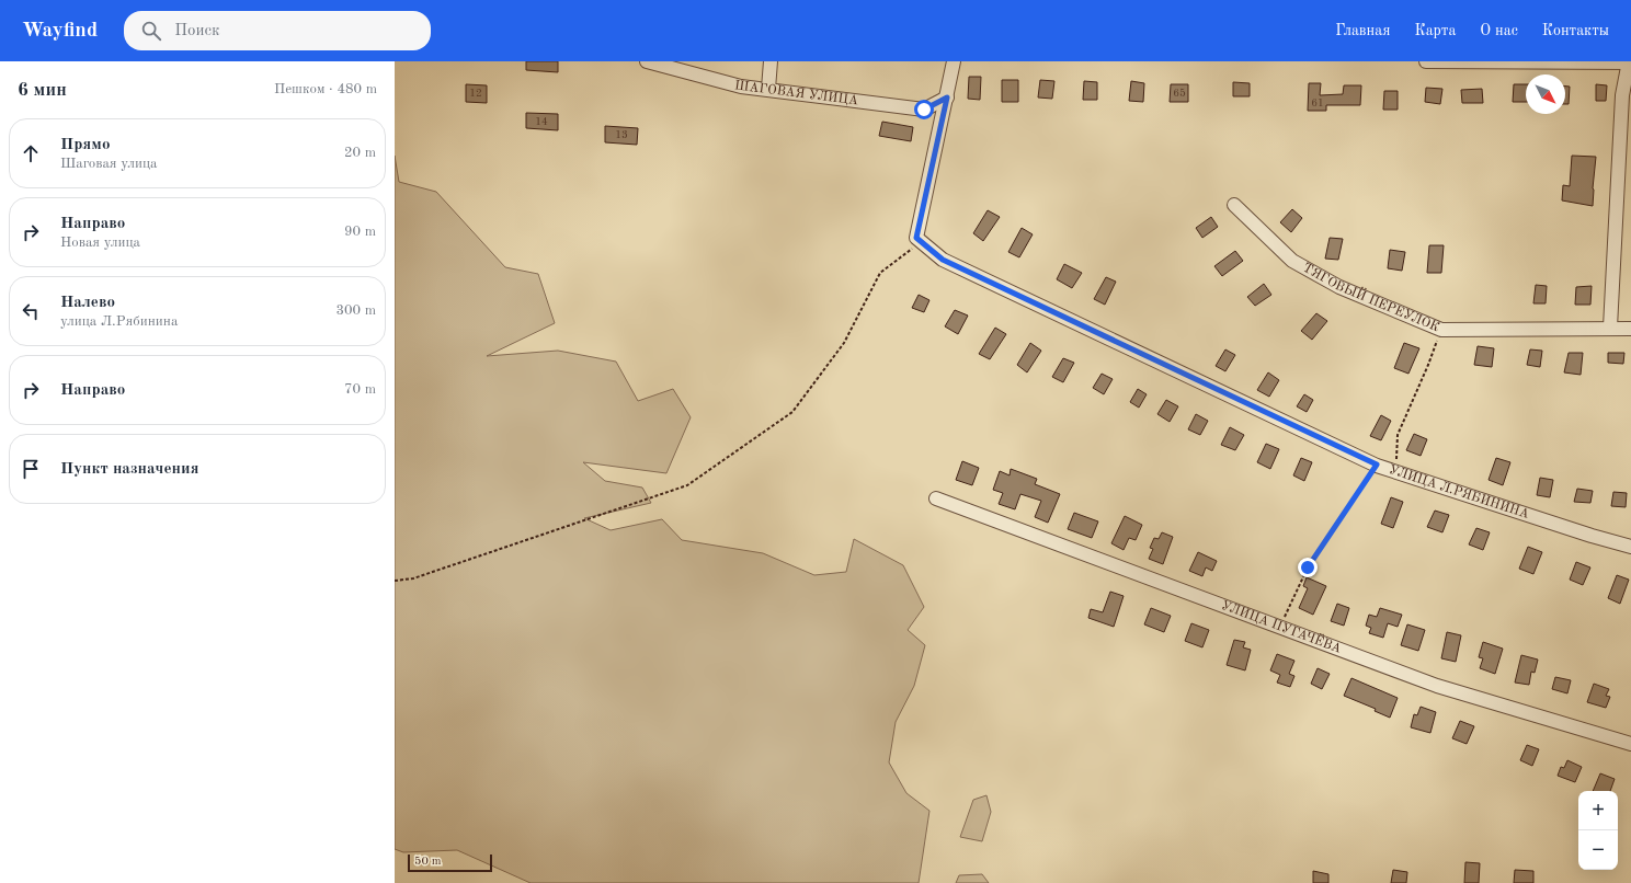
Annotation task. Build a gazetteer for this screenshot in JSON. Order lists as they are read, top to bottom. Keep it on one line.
{"streets":{"street":["ШАГОВАЯ УЛИЦА","ТЯГОВЫЙ ПЕРЕУЛОК","УЛИЦА Л.РЯБИНИНА","УЛИЦА ПУГАЧЁВА"]},"house_numbers":["12","65","61","14","13"],"scale_bar":"50 m","north":"bottom right","page":{"header":"Wayfind","search":"Поиск","nav":["Главная","Карта","О нас","Контакты"],"heading":["6 мин","Пешком · 480 m"],"list":[["Прямо","Шаговая улица","20 m"],["Направо","Новая улица","90 m"],["Налево","улица Л.Рябинина","300 m"],["Направо","70 m"],"Пункт назначения"],"map_buttons":["+","−"],"scale":"50 m"}}
